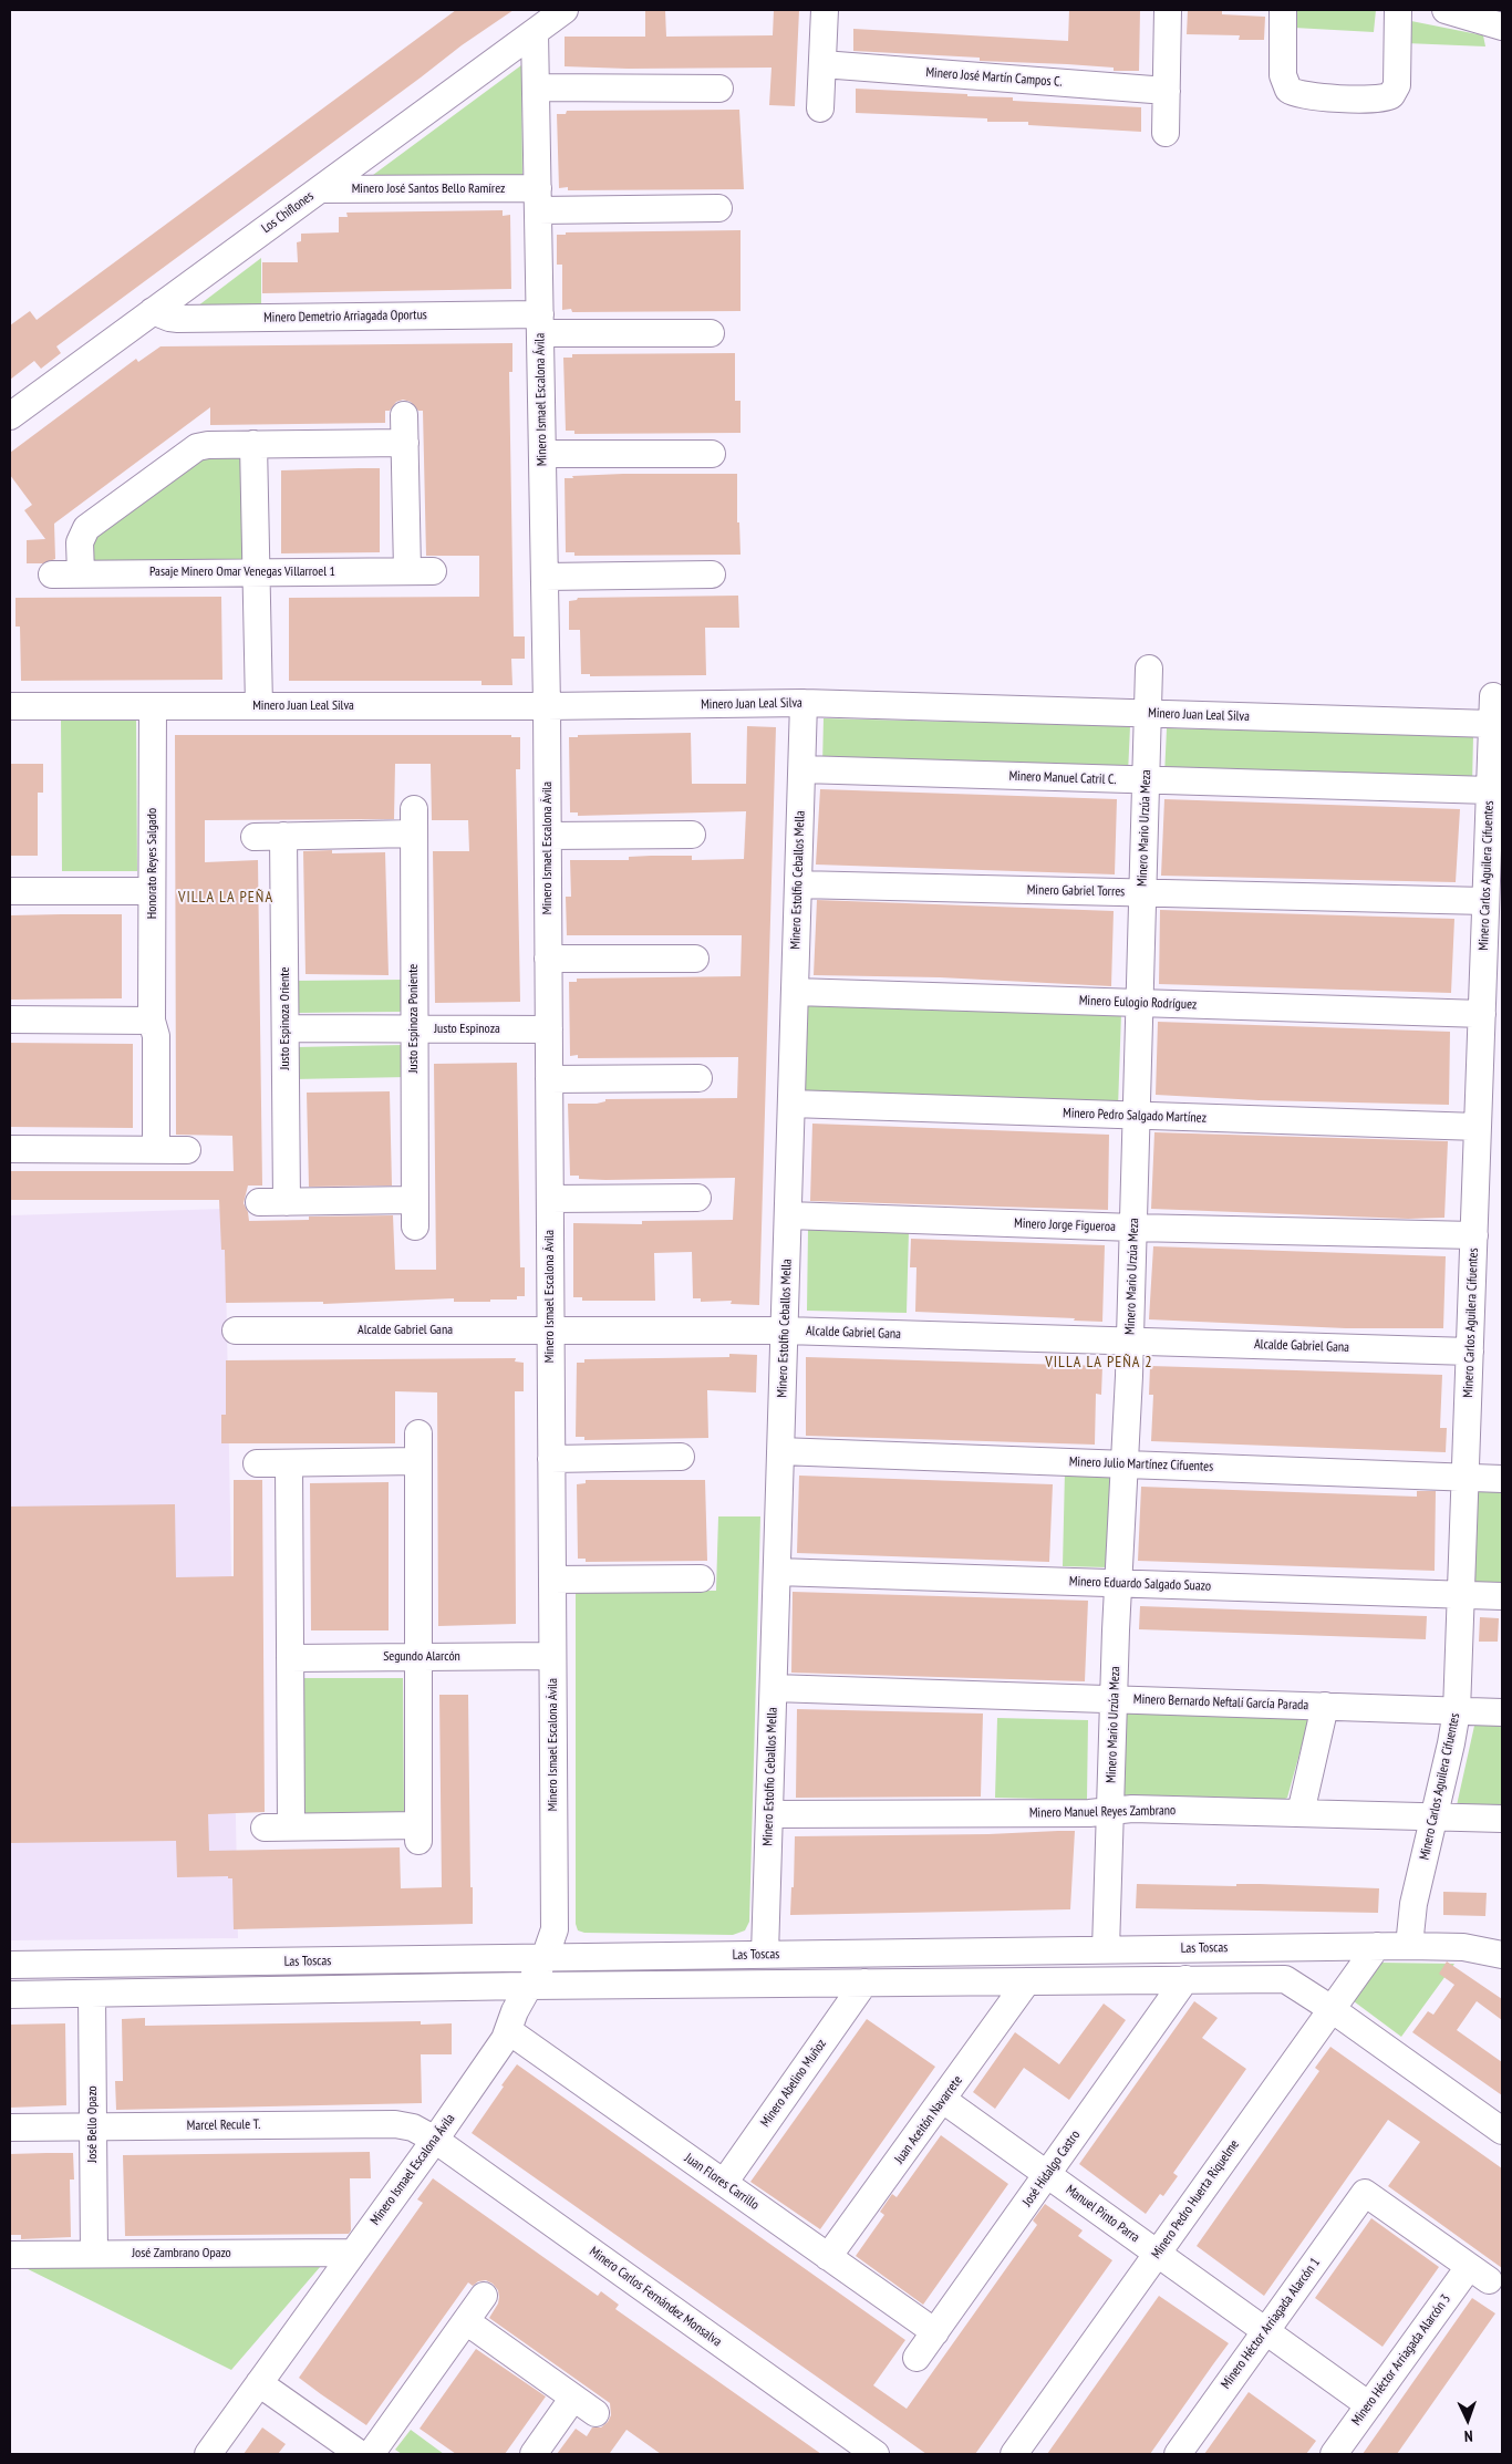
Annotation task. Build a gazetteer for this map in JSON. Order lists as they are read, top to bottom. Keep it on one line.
{"streets":{"street":["Minero José Martín Campos C.","Minero José Santos Bello Ramírez","Los Chiflones","Minero Demetrio Arriagada Oportus","Minero Ismael Escalona Ávila","Pasaje Minero Omar Venegas Villarroel 1","Minero Juan Leal Silva","Minero Manuel Catril C.","Minero Mario Urzúa Meza","Honorato Reyes Salgado","Minero Carlos Aguilera Cifuentes","Minero Estolfio Ceballos Mella","Minero Gabriel Torres","Minero Eulogio Rodríguez","Justo Espinoza Oriente","Justo Espinoza Poniente","Justo Espinoza","Minero Pedro Salgado Martínez","Minero Jorge Figueroa","Alcalde Gabriel Gana","Minero Julio Martínez Cifuentes","Minero Eduardo Salgado Suazo","Segundo Alarcón","Minero Bernardo Neftalí García Parada","Minero Manuel Reyes Zambrano","Las Toscas","Minero Abelino Muñoz","Juan Aceitón Navarrete","José Bello Opazo","Marcel Recule T.","José Hidalgo Castro","Juan Flores Carrillo","Minero Pedro Huerta Riquelme","Manuel Pinto Parra","José Zambrano Opazo","Minero Carlos Fernández Monsalva","Minero Héctor Arriagada Alarcón 1","Minero Héctor Arriagada Alarcón 3"]},"crossings":[["Minero José Santos Bello Ramírez","Los Chiflones"],["Minero José Santos Bello Ramírez","Minero Ismael Escalona Ávila"],["Los Chiflones","Minero Demetrio Arriagada Oportus"],["Los Chiflones","Minero Ismael Escalona Ávila"],["Minero Demetrio Arriagada Oportus","Minero Ismael Escalona Ávila"],["Minero Ismael Escalona Ávila","Minero Juan Leal Silva"],["Minero Ismael Escalona Ávila","Justo Espinoza"],["Minero Ismael Escalona Ávila","Alcalde Gabriel Gana"],["Minero Ismael Escalona Ávila","Segundo Alarcón"],["Minero Ismael Escalona Ávila","Las Toscas"],["Minero Ismael Escalona Ávila","Marcel Recule T."],["Minero Ismael Escalona Ávila","Juan Flores Carrillo"],["Minero Ismael Escalona Ávila","José Zambrano Opazo"],["Minero Ismael Escalona Ávila","Minero Carlos Fernández Monsalva"],["Minero Juan Leal Silva","Minero Mario Urzúa Meza"],["Minero Juan Leal Silva","Honorato Reyes Salgado"],["Minero Juan Leal Silva","Minero Carlos Aguilera Cifuentes"],["Minero Juan Leal Silva","Minero Estolfio Ceballos Mella"],["Minero Manuel Catril C.","Minero Mario Urzúa Meza"],["Minero Manuel Catril C.","Minero Carlos Aguilera Cifuentes"],["Minero Manuel Catril C.","Minero Estolfio Ceballos Mella"],["Minero Mario Urzúa Meza","Minero Gabriel Torres"],["Minero Mario Urzúa Meza","Minero Eulogio Rodríguez"],["Minero Mario Urzúa Meza","Minero Pedro Salgado Martínez"],["Minero Mario Urzúa Meza","Minero Jorge Figueroa"],["Minero Mario Urzúa Meza","Alcalde Gabriel Gana"],["Minero Mario Urzúa Meza","Minero Julio Martínez Cifuentes"],["Minero Mario Urzúa Meza","Minero Eduardo Salgado Suazo"],["Minero Mario Urzúa Meza","Minero Bernardo Neftalí García Parada"],["Minero Mario Urzúa Meza","Minero Manuel Reyes Zambrano"],["Minero Mario Urzúa Meza","Las Toscas"],["Minero Carlos Aguilera Cifuentes","Minero Gabriel Torres"],["Minero Carlos Aguilera Cifuentes","Minero Eulogio Rodríguez"],["Minero Carlos Aguilera Cifuentes","Minero Pedro Salgado Martínez"],["Minero Carlos Aguilera Cifuentes","Minero Jorge Figueroa"],["Minero Carlos Aguilera Cifuentes","Alcalde Gabriel Gana"],["Minero Carlos Aguilera Cifuentes","Minero Julio Martínez Cifuentes"],["Minero Carlos Aguilera Cifuentes","Minero Eduardo Salgado Suazo"],["Minero Carlos Aguilera Cifuentes","Minero Bernardo Neftalí García Parada"],["Minero Carlos Aguilera Cifuentes","Minero Manuel Reyes Zambrano"],["Minero Carlos Aguilera Cifuentes","Las Toscas"],["Minero Estolfio Ceballos Mella","Minero Gabriel Torres"],["Minero Estolfio Ceballos Mella","Minero Eulogio Rodríguez"],["Minero Estolfio Ceballos Mella","Minero Pedro Salgado Martínez"],["Minero Estolfio Ceballos Mella","Minero Jorge Figueroa"],["Minero Estolfio Ceballos Mella","Alcalde Gabriel Gana"],["Minero Estolfio Ceballos Mella","Minero Julio Martínez Cifuentes"],["Minero Estolfio Ceballos Mella","Minero Eduardo Salgado Suazo"],["Minero Estolfio Ceballos Mella","Minero Bernardo Neftalí García Parada"],["Minero Estolfio Ceballos Mella","Minero Manuel Reyes Zambrano"],["Minero Estolfio Ceballos Mella","Las Toscas"],["Justo Espinoza Oriente","Justo Espinoza Poniente"],["Justo Espinoza Oriente","Justo Espinoza"],["Justo Espinoza Poniente","Justo Espinoza"],["Las Toscas","Minero Abelino Muñoz"],["Las Toscas","Juan Aceitón Navarrete"],["Las Toscas","José Bello Opazo"],["Las Toscas","José Hidalgo Castro"],["Las Toscas","Minero Pedro Huerta Riquelme"],["Minero Abelino Muñoz","Juan Flores Carrillo"],["Juan Aceitón Navarrete","Juan Flores Carrillo"],["Juan Aceitón Navarrete","Manuel Pinto Parra"],["José Bello Opazo","Marcel Recule T."],["José Bello Opazo","José Zambrano Opazo"],["Marcel Recule T.","Minero Carlos Fernández Monsalva"],["José Hidalgo Castro","Juan Flores Carrillo"],["José Hidalgo Castro","Manuel Pinto Parra"],["Minero Pedro Huerta Riquelme","Manuel Pinto Parra"],["Manuel Pinto Parra","Minero Héctor Arriagada Alarcón 1"],["Manuel Pinto Parra","Minero Héctor Arriagada Alarcón 3"],["Minero Héctor Arriagada Alarcón 1","Minero Héctor Arriagada Alarcón 3"]],"districts":["VILLA LA PEÑA","VILLA LA PEÑA 2"],"north":"bottom"}
